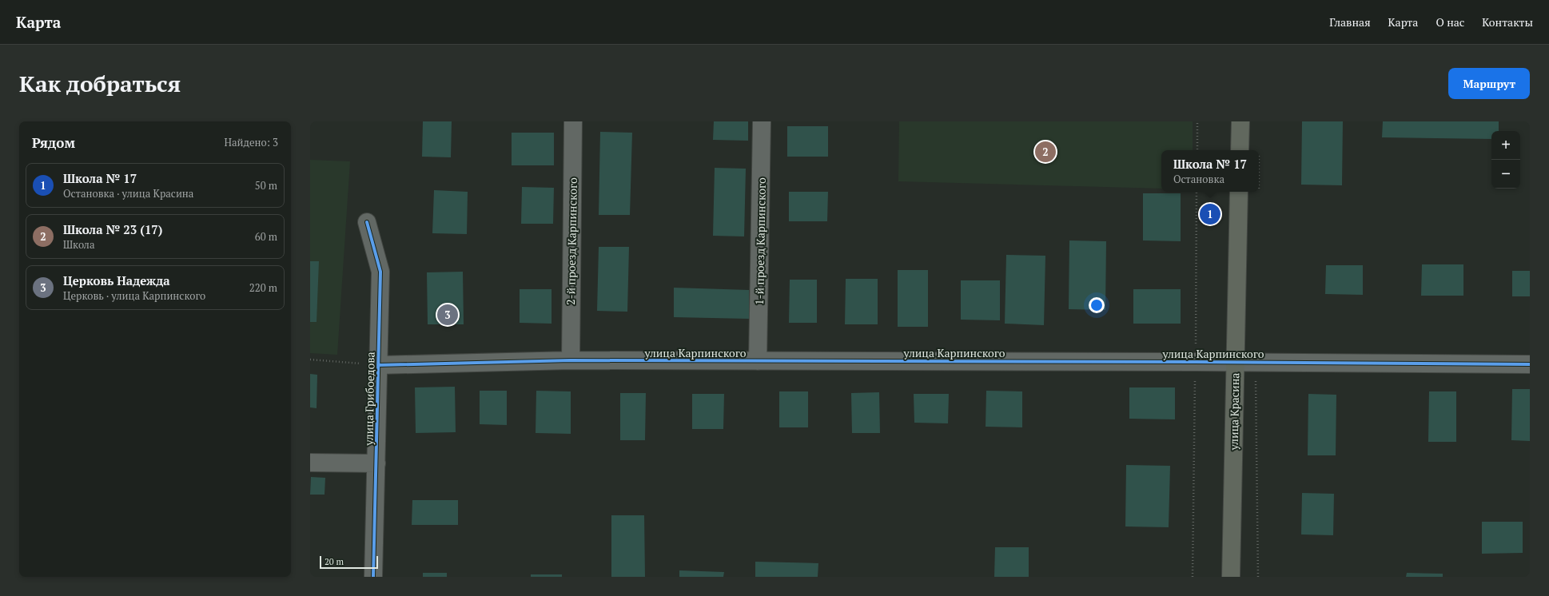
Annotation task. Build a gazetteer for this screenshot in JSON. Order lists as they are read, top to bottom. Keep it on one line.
{"streets":{"main road":["улица Красина"],"street":["2-й проезд Карпинского","1-й проезд Карпинского","улица Карпинского","улица Грибоедова"]},"crossings":[["2-й проезд Карпинского","улица Карпинского"],["1-й проезд Карпинского","улица Карпинского"],["улица Карпинского","улица Грибоедова"],["улица Карпинского","улица Красина"]],"scale_bar":"20 m","page":{"header":"Карта","nav":["Главная","Карта","О нас","Контакты"],"buttons":"Маршрут","title":"Как добраться","heading":["Рядом","Найдено: 3"],"map_buttons":["+","−"],"pins":["2","1","3"],"popup":["Школа № 17","Остановка"],"list":[{"mark":"1","name":"Школа № 17","note":"Остановка · улица Красина","value":"50 m"},{"mark":"2","name":"Школа № 23 (17)","note":"Школа","value":"60 m"},{"mark":"3","name":"Церковь Надежда","note":"Церковь · улица Карпинского","value":"220 m"}],"scale":"20 m"}}
